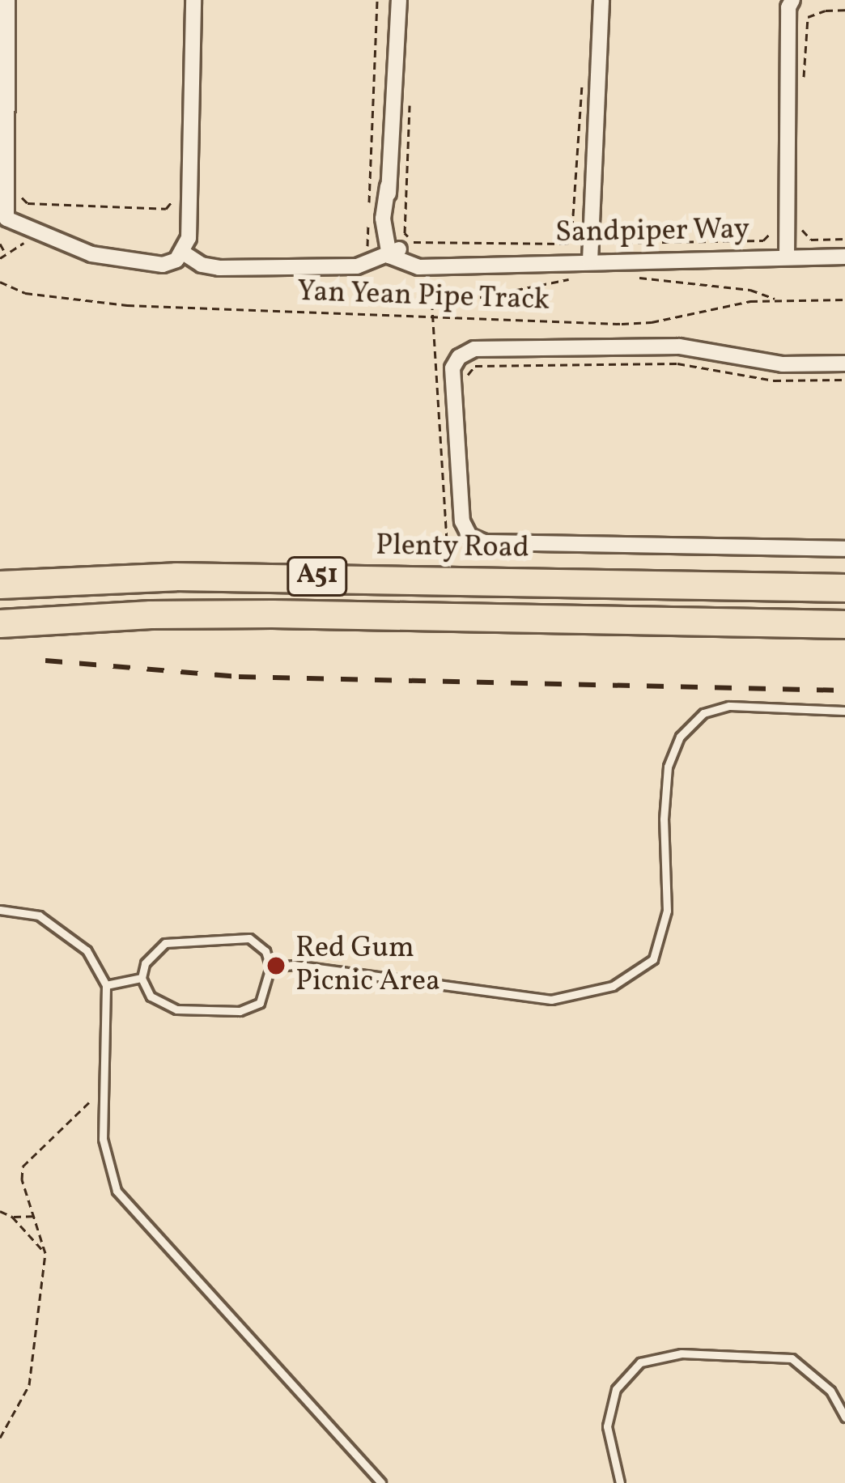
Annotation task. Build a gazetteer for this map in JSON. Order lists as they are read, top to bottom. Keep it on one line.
{"streets":{"highway":["Plenty Road","A51"],"street":["Sandpiper Way"],"path":["Yan Yean Pipe Track"]},"places":["Red Gum Picnic Area"]}
